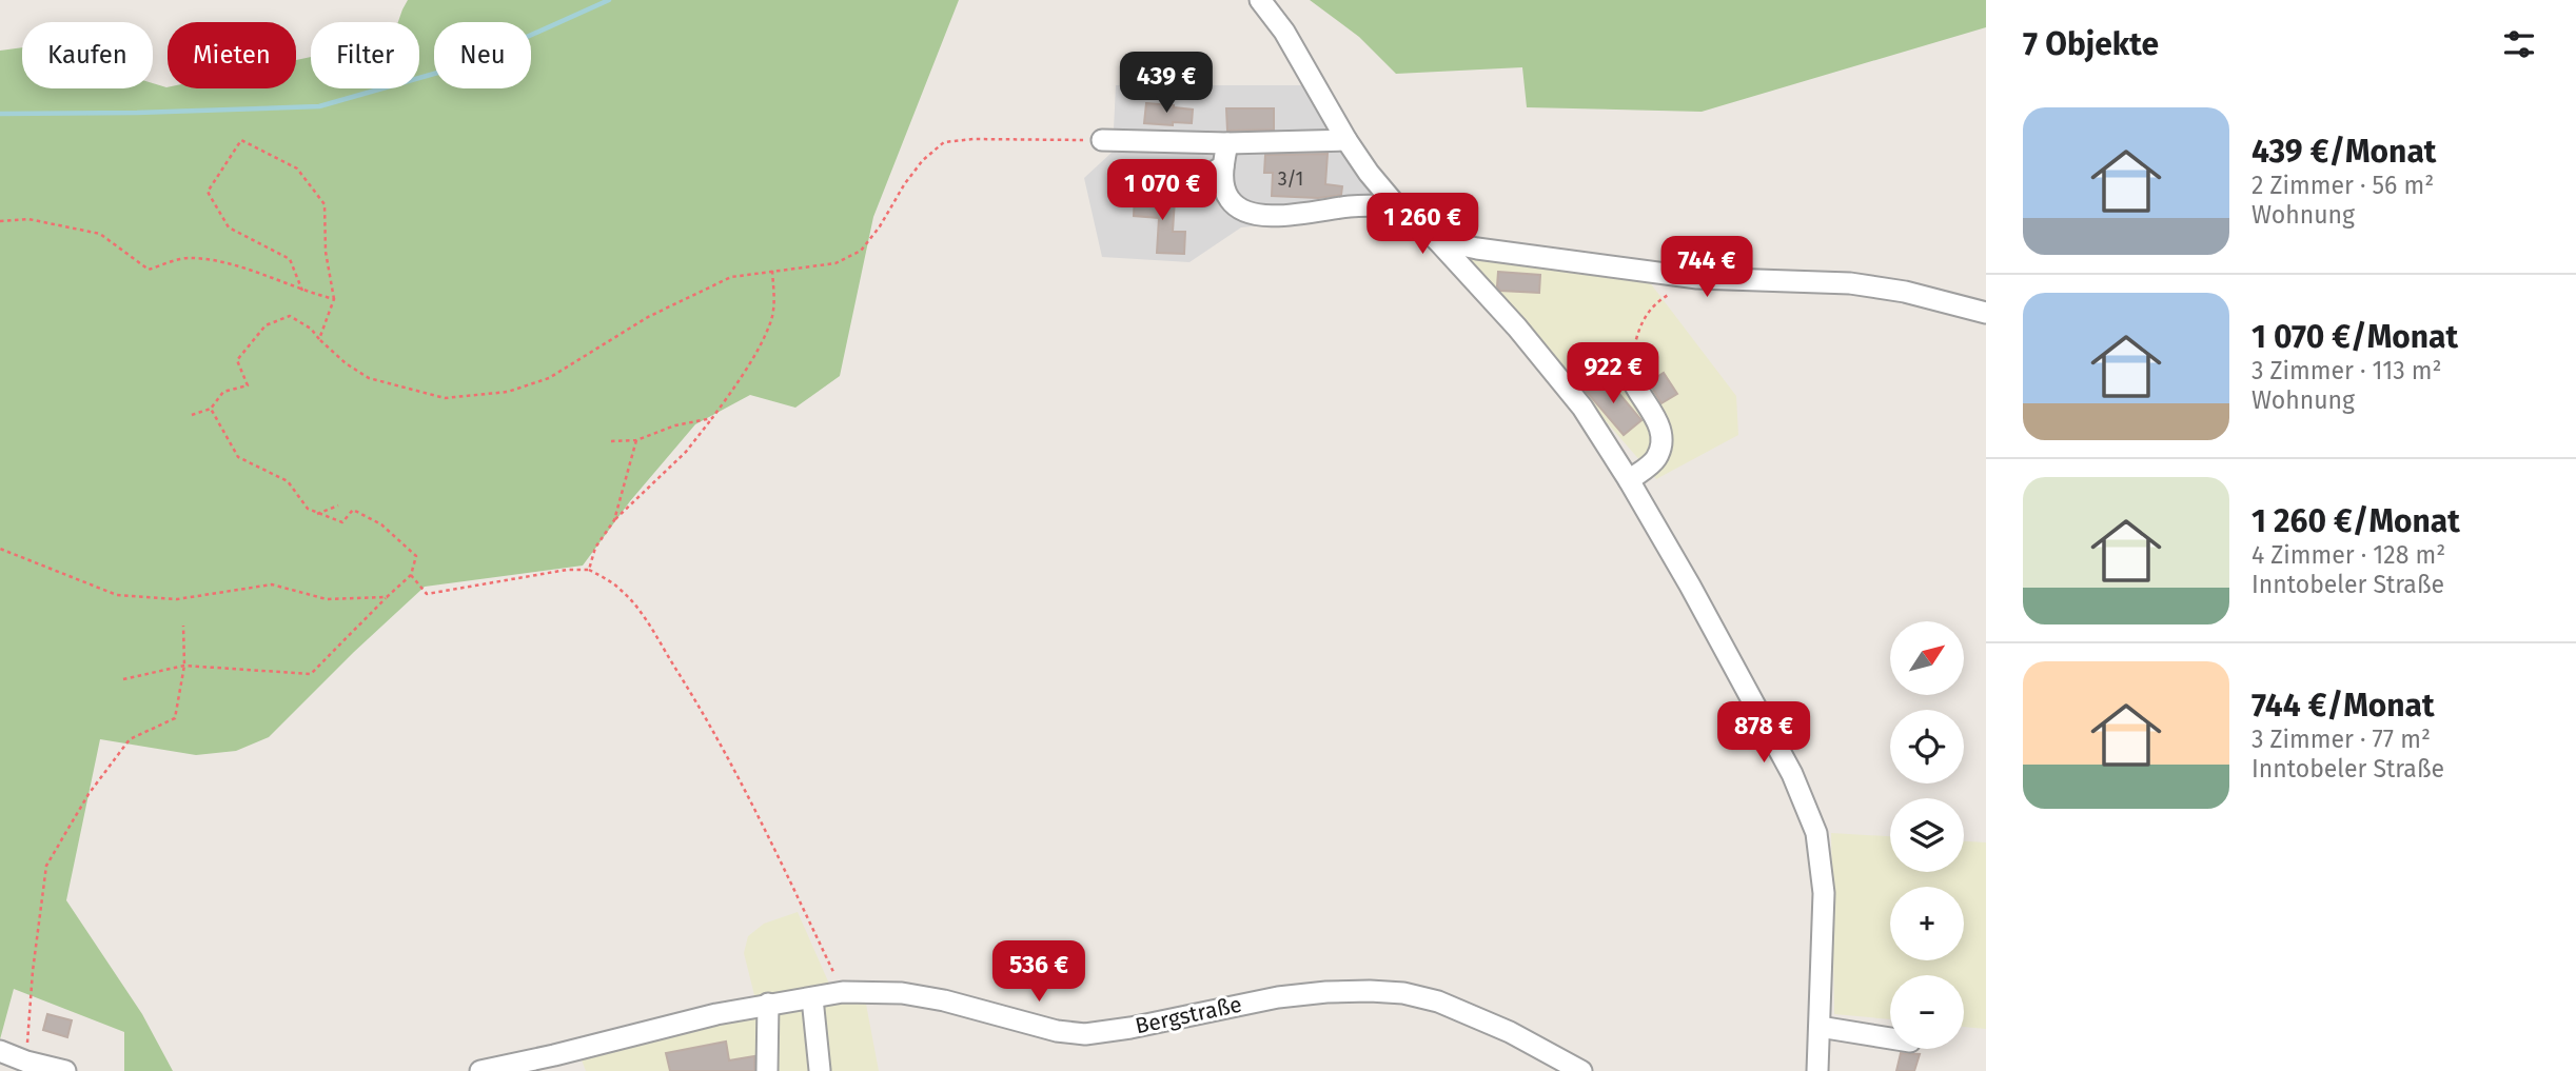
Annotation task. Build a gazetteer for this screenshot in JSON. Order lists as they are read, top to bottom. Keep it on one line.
{"streets":{"street":["Bergstraße"]},"house_numbers":["3/1"],"north":"top right","page":{"heading":"7 Objekte","chip":["Kaufen","Mieten","Filter","Neu"],"price":["439 €","1 070 €","1 260 €","744 €","922 €","878 €","536 €"],"list":[{"name":"439 €/Monat","note":"2 Zimmer · 56 m² · Wohnung"},{"name":"1 070 €/Monat","note":"3 Zimmer · 113 m² · Wohnung"},{"name":"1 260 €/Monat","note":"4 Zimmer · 128 m² · Inntobeler Straße"},{"name":"744 €/Monat","note":"3 Zimmer · 77 m² · Inntobeler Straße"}],"map_buttons":["+","−"]}}
